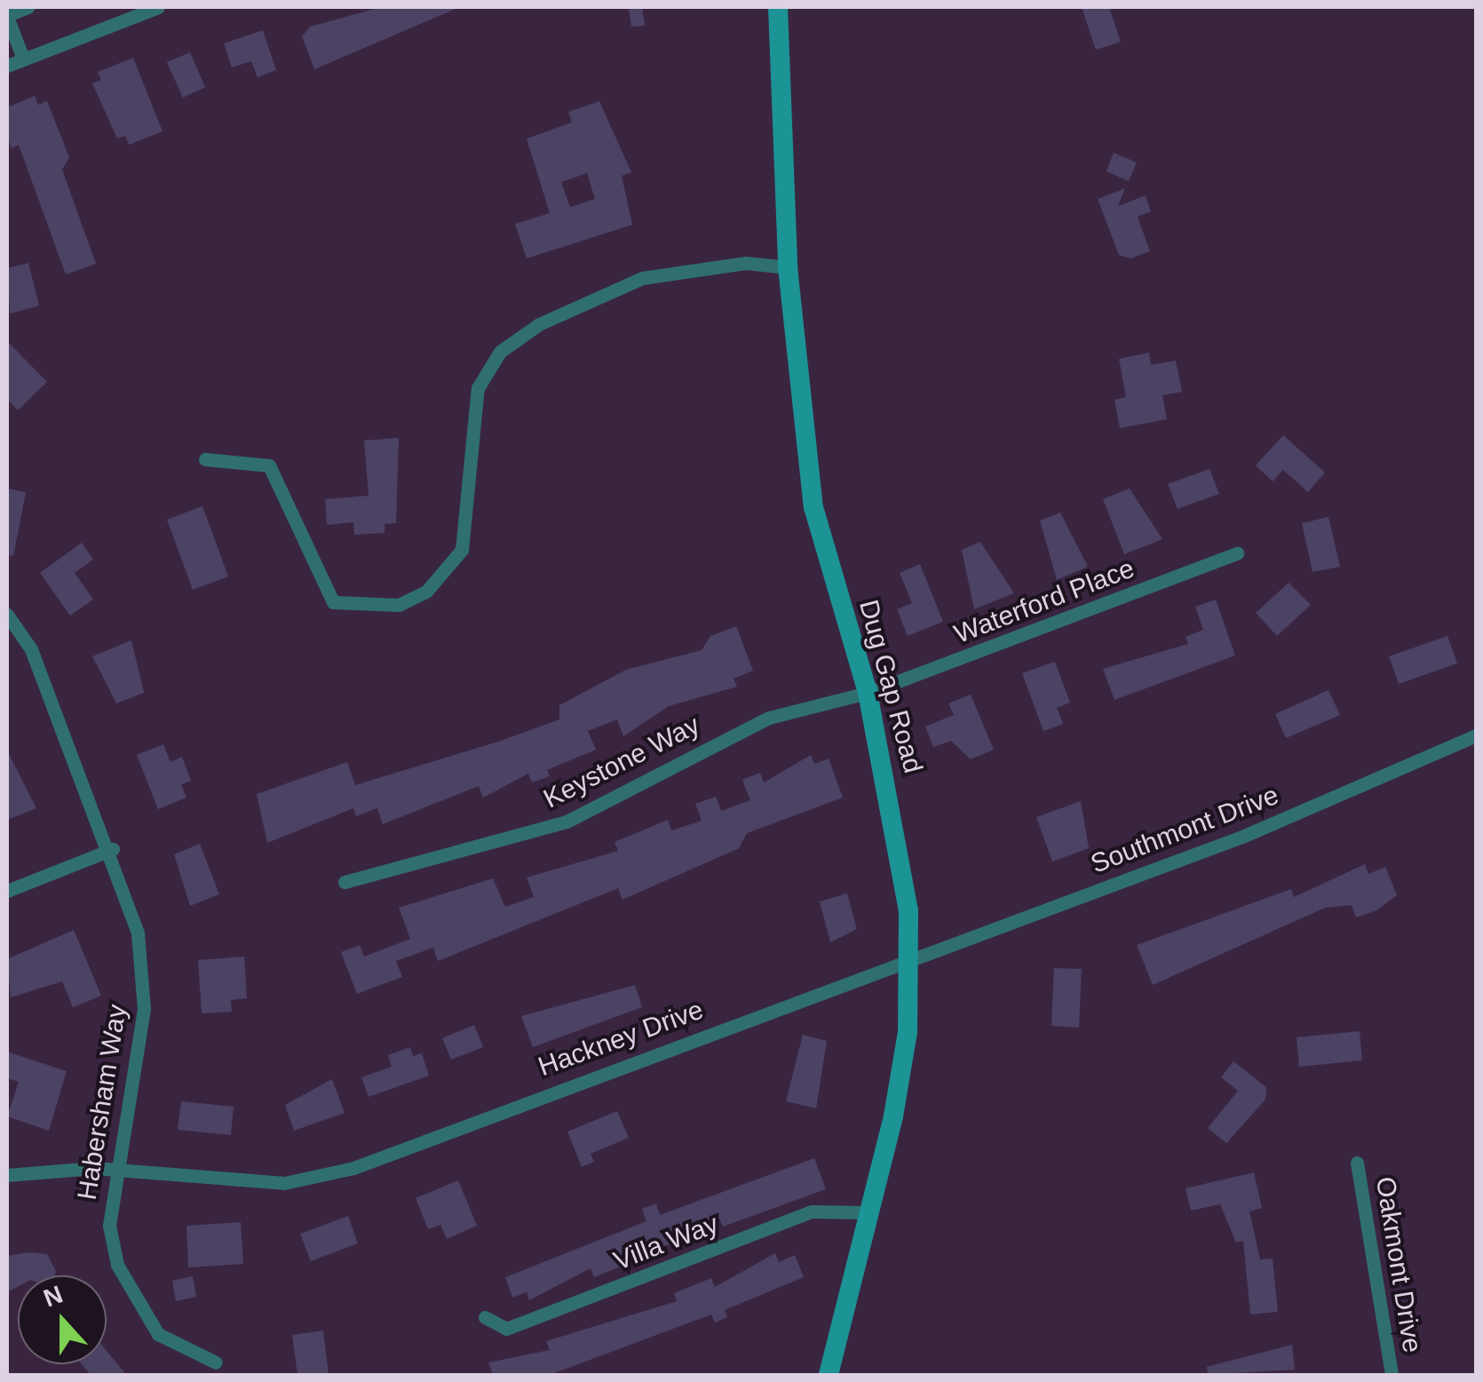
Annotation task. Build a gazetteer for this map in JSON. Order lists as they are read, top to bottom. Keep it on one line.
{"streets":{"street":["Waterford Place","Dug Gap Road","Keystone Way","Southmont Drive","Hackney Drive","Habersham Way","Villa Way","Oakmont Drive"]},"crossings":[["Waterford Place","Dug Gap Road"],["Waterford Place","Keystone Way"],["Dug Gap Road","Keystone Way"],["Dug Gap Road","Southmont Drive"],["Dug Gap Road","Hackney Drive"],["Dug Gap Road","Villa Way"],["Southmont Drive","Hackney Drive"],["Hackney Drive","Habersham Way"]],"north":"top"}
